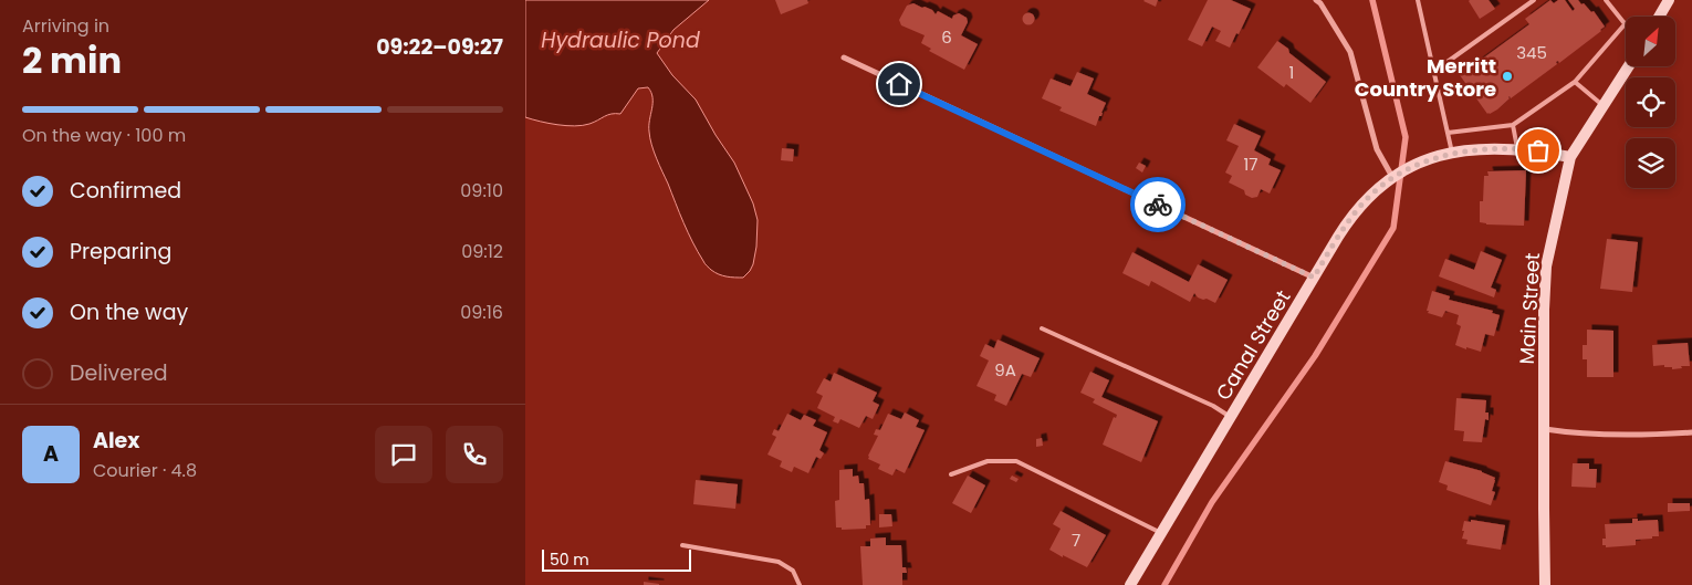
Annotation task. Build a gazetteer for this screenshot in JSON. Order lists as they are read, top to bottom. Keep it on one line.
{"streets":{"main road":["Main Street","Canal Street"]},"crossings":[["Main Street","Canal Street"]],"water":["Hydraulic Pond"],"places":["Merritt Country Store"],"house_numbers":["6","345","1","17","9A","7"],"scale_bar":"50 m","north":"top right","page":{"heading":["2 min","Arriving in","09:22–09:27"],"panel":["Alex","Courier · 4.8"],"bar":"On the way · 100 m","list":[["Confirmed","09:10"],["Preparing","09:12"],["On the way","09:16"],"Delivered"],"round":"A","scale":"50 m"}}
